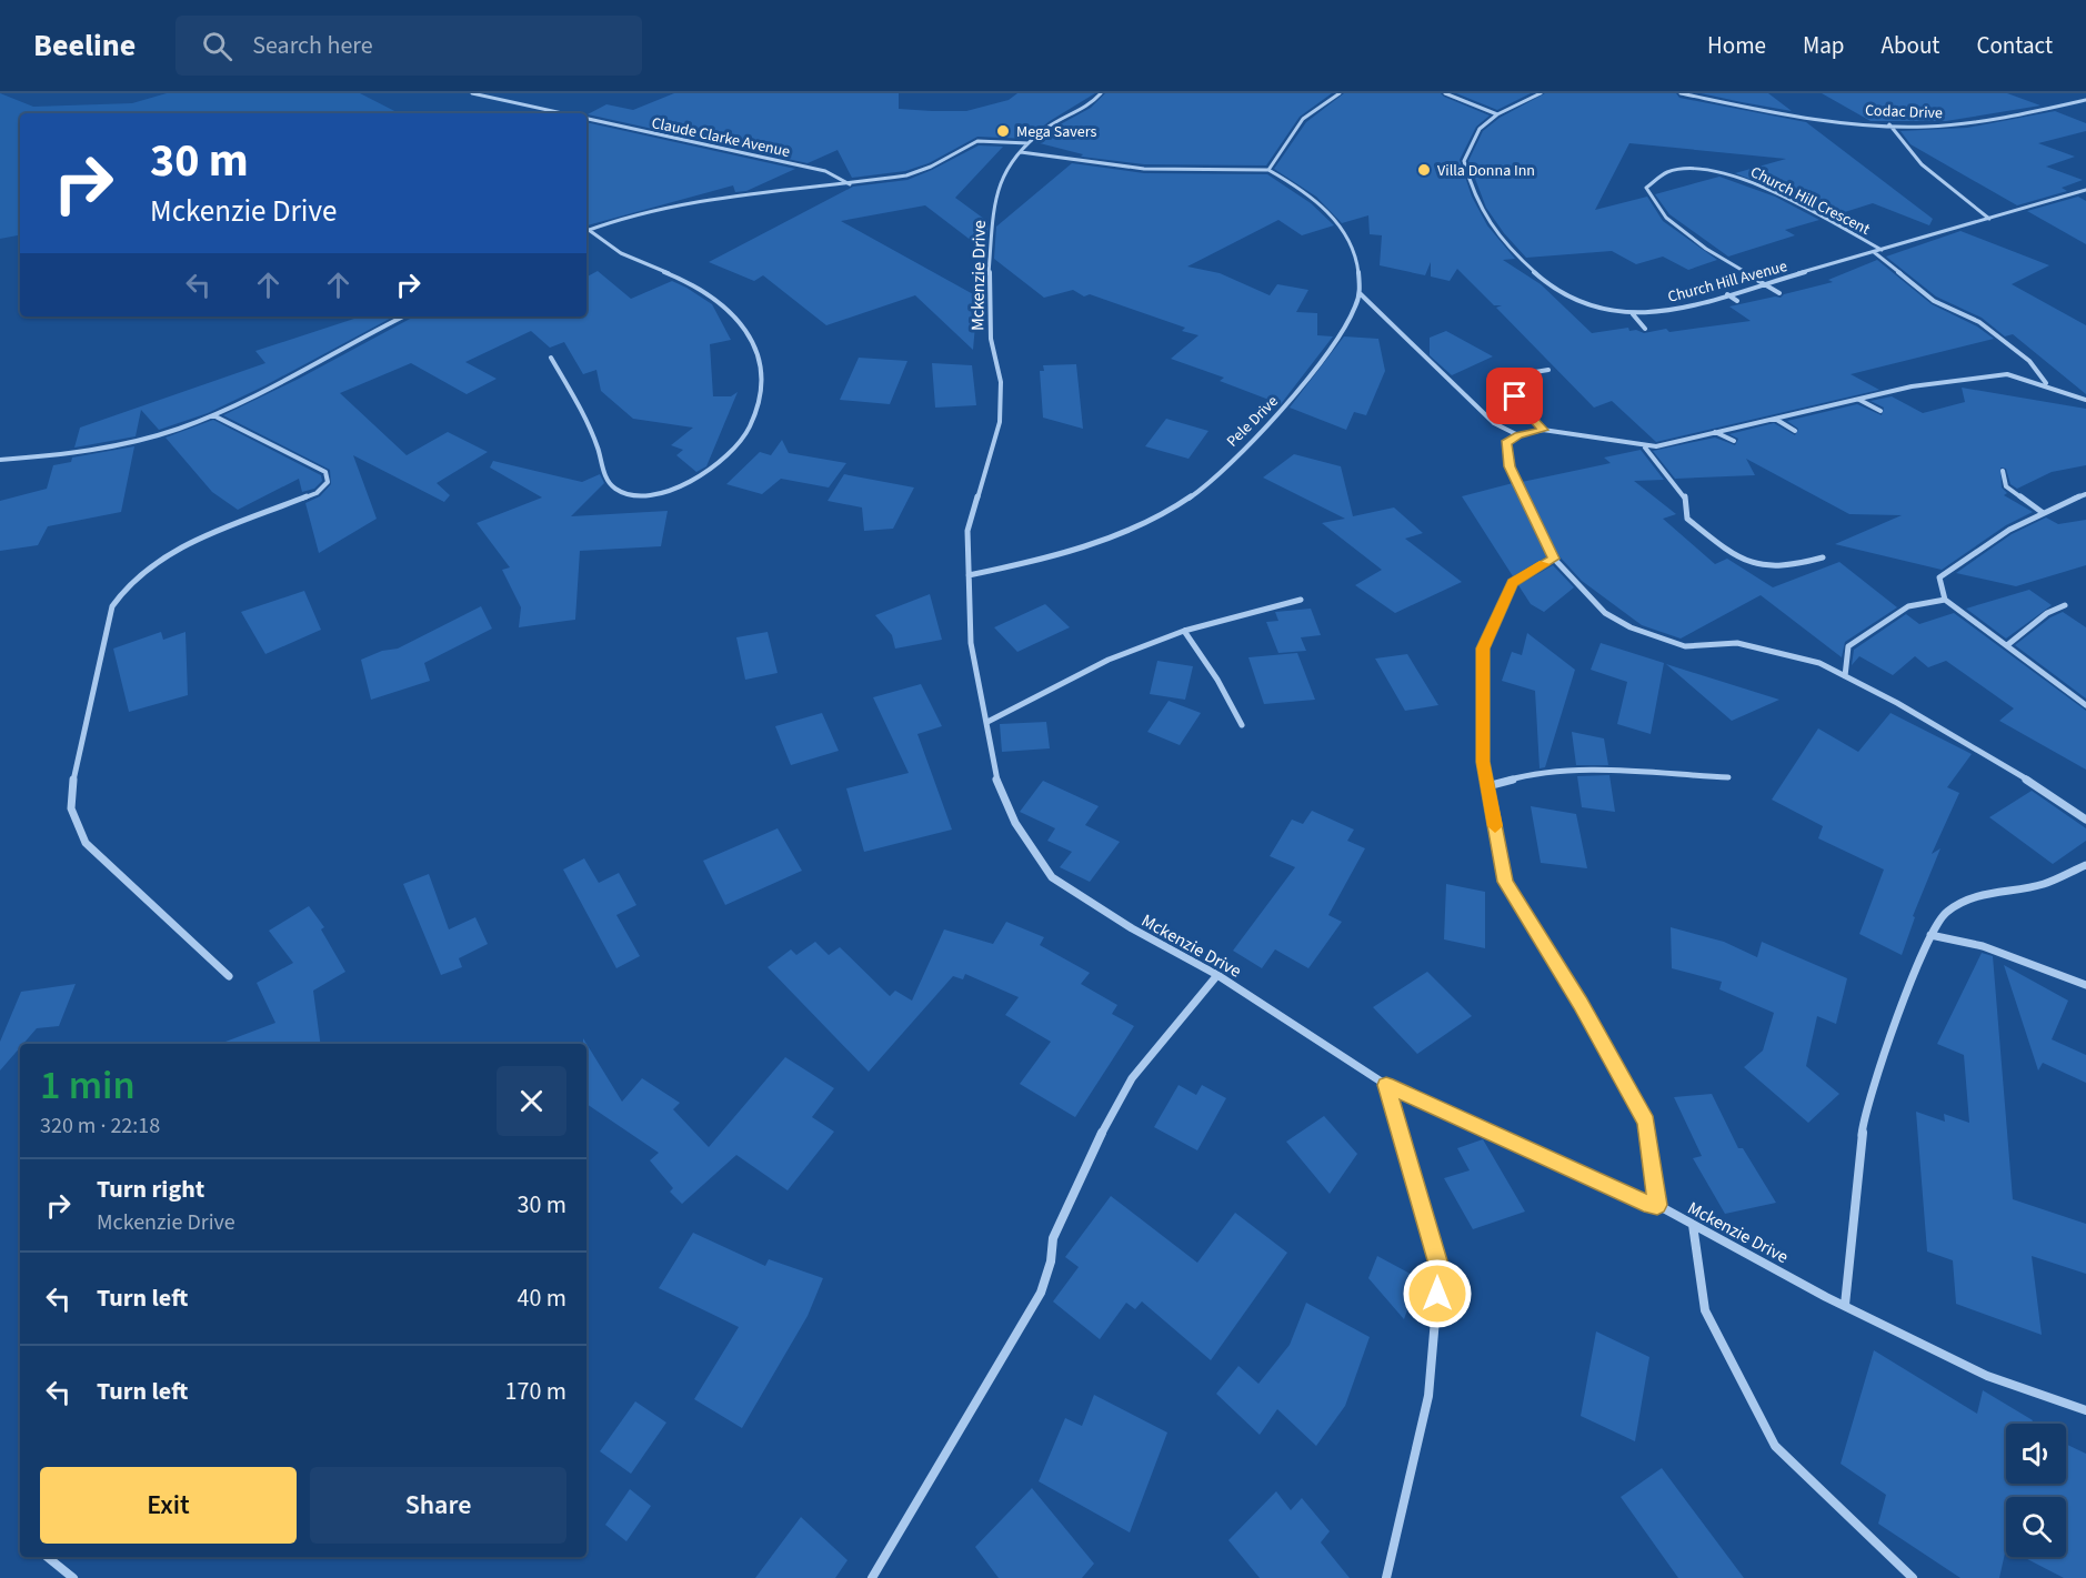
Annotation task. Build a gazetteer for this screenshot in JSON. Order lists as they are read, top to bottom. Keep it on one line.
{"streets":{"street":["Codac Drive","Claude Clarke Avenue","Church Hill Crescent","Mckenzie Drive","Church Hill Avenue","Pele Drive"]},"crossings":[["Church Hill Crescent","Church Hill Avenue"],["Mckenzie Drive","Pele Drive"]],"places":["Mega Savers","Villa Donna Inn"],"page":{"header":"Beeline","search":"Search here","nav":["Home","Map","About","Contact"],"turn":["30 m","Mckenzie Drive"],"heading":["1 min","320 m · 22:18"],"list":[{"name":"Turn right","note":"Mckenzie Drive","value":"30 m"},{"name":"Turn left","value":"40 m"},{"name":"Turn left","value":"170 m"}],"buttons":["Exit","Share"]}}
